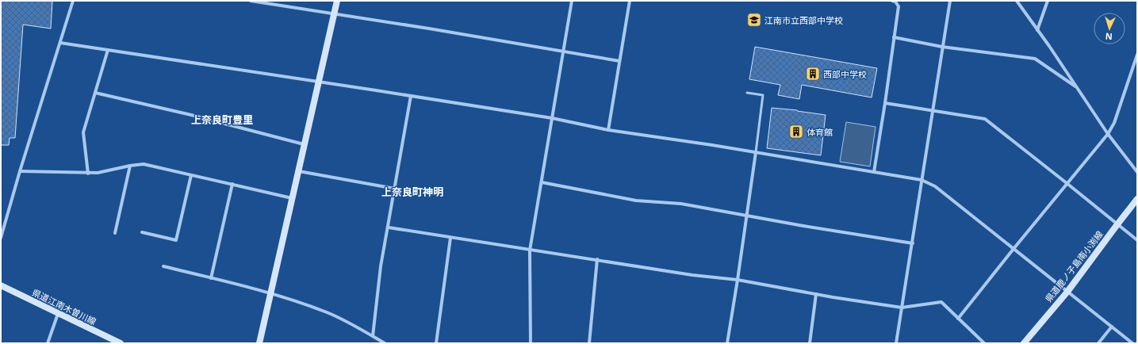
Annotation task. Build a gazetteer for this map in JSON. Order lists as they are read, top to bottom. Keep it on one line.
{"streets":{"street":["県道鹿ノ子島南小渕線","県道江南木曽川線"]},"districts":["上奈良町豊里","上奈良町神明"],"places":{"school or university":["江南市立西部中学校"],"building":["西部中学校","体育館"]},"north":"bottom"}
